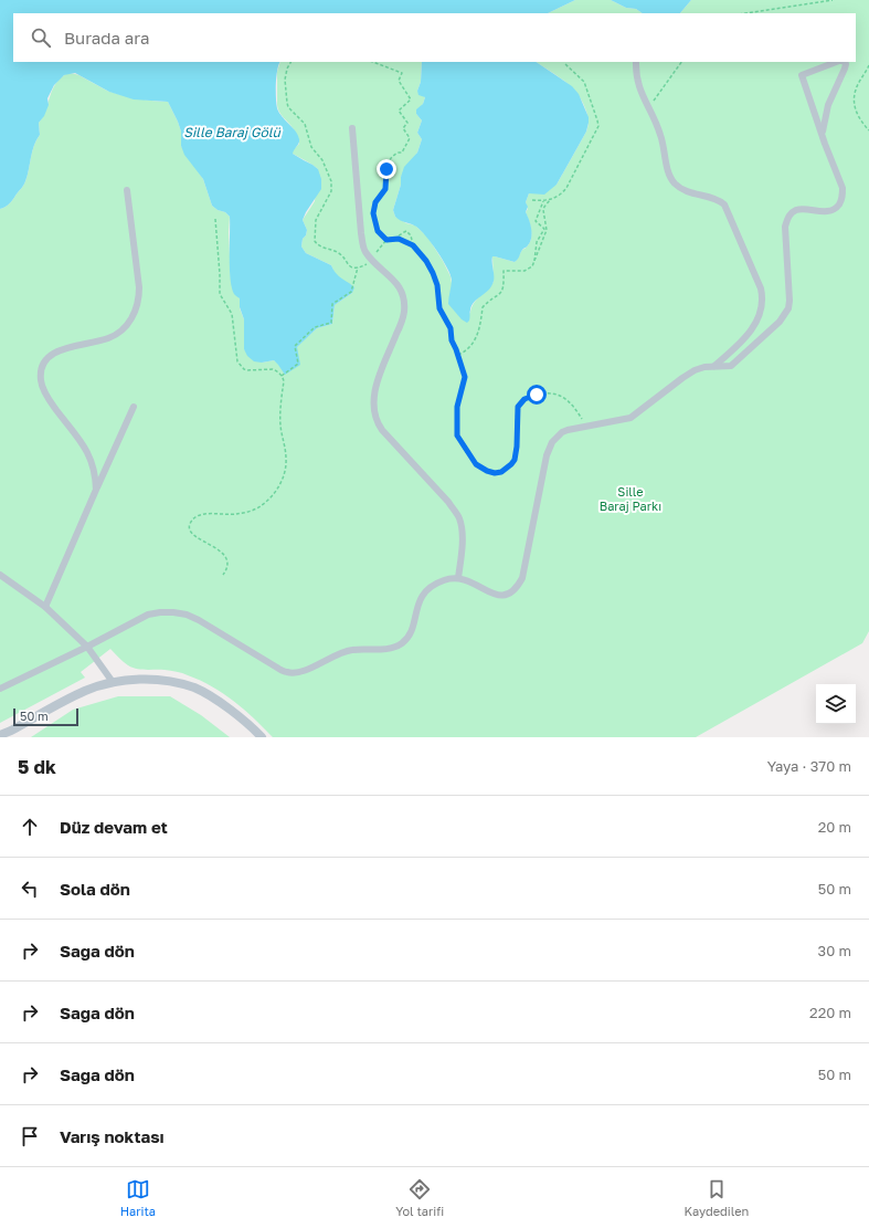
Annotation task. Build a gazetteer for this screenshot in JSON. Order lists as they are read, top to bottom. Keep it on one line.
{"water":["Sille Baraj Gölü"],"parks":["Sille Baraj Parkı"],"scale_bar":"50 m","page":{"search":"Burada ara","scale":"50 m","heading":["5 dk","Yaya · 370 m"],"list":[["Düz devam et","20 m"],["Sola dön","50 m"],["Sağa dön","30 m"],["Sağa dön","220 m"],["Sağa dön","50 m"],"Varış noktası"],"nav":["Harita","Yol tarifi","Kaydedilen"]}}
